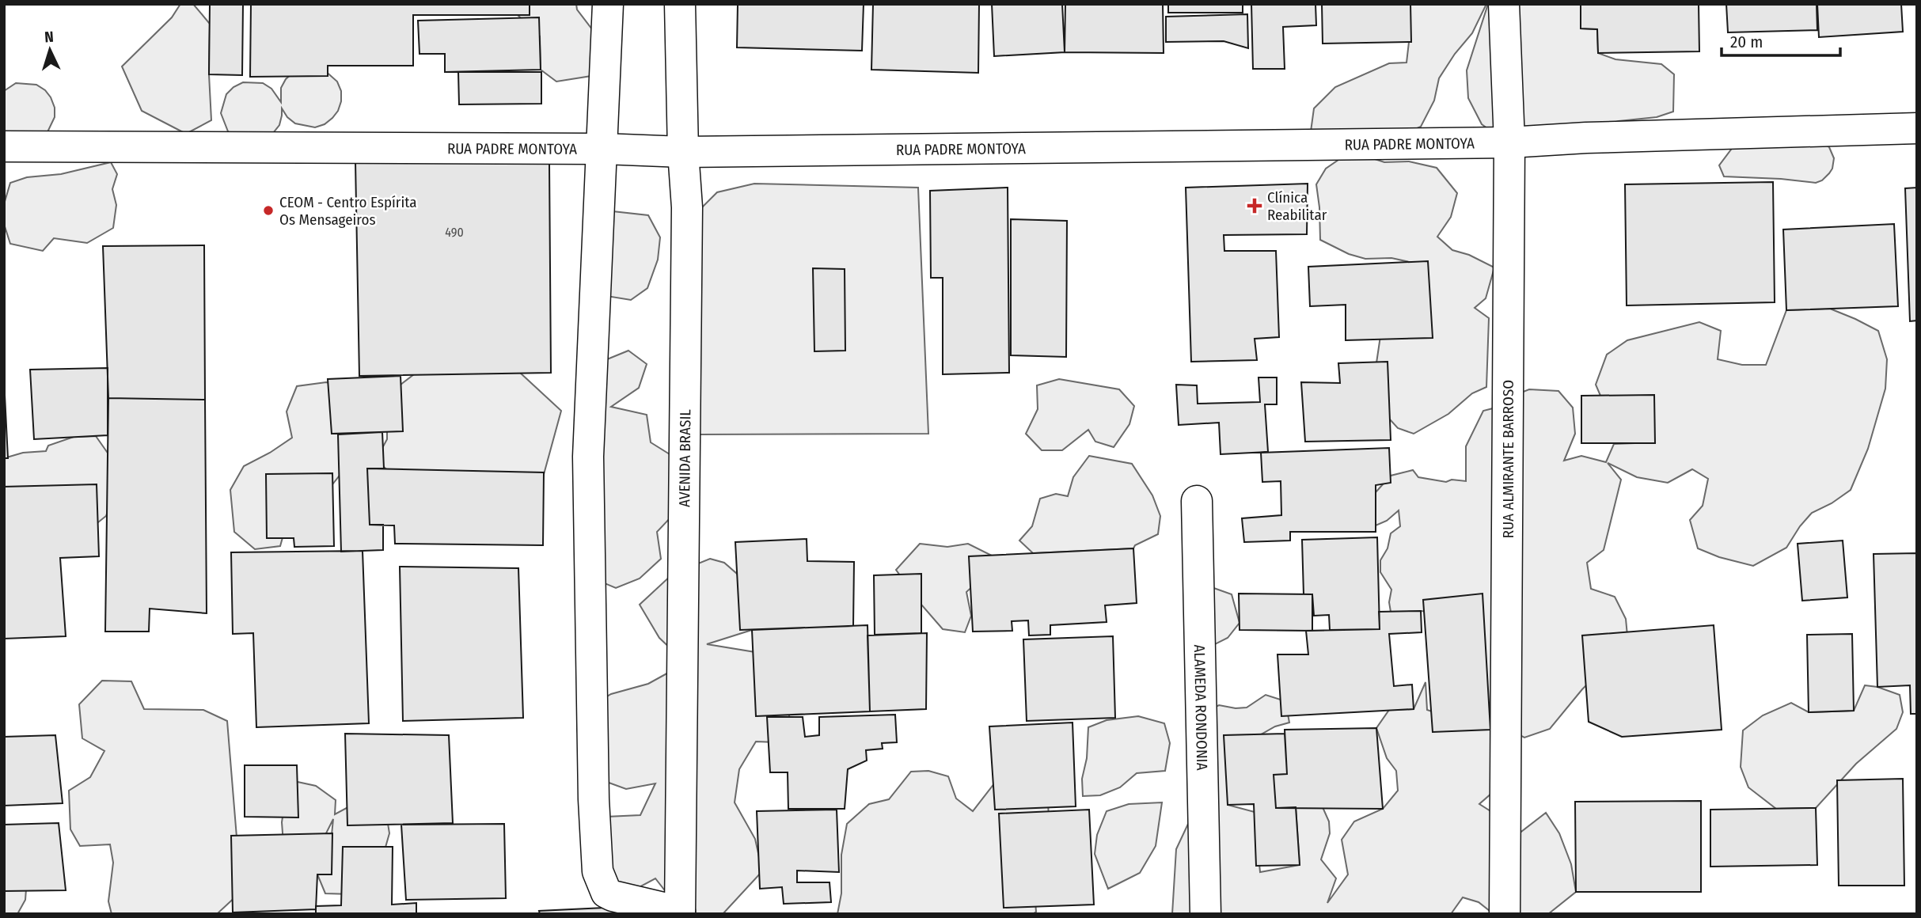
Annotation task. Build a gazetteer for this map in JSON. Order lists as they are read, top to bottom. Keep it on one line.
{"streets":{"street":["RUA PADRE MONTOYA","AVENIDA BRASIL","RUA ALMIRANTE BARROSO","ALAMEDA RONDONIA"]},"crossings":[["RUA PADRE MONTOYA","AVENIDA BRASIL"],["RUA PADRE MONTOYA","RUA ALMIRANTE BARROSO"]],"places":{"health":["Clínica Reabilitar"],"other":["CEOM - Centro Espírita Os Mensageiros"]},"house_numbers":["490"],"scale_bar":"20 m","north":"top"}
